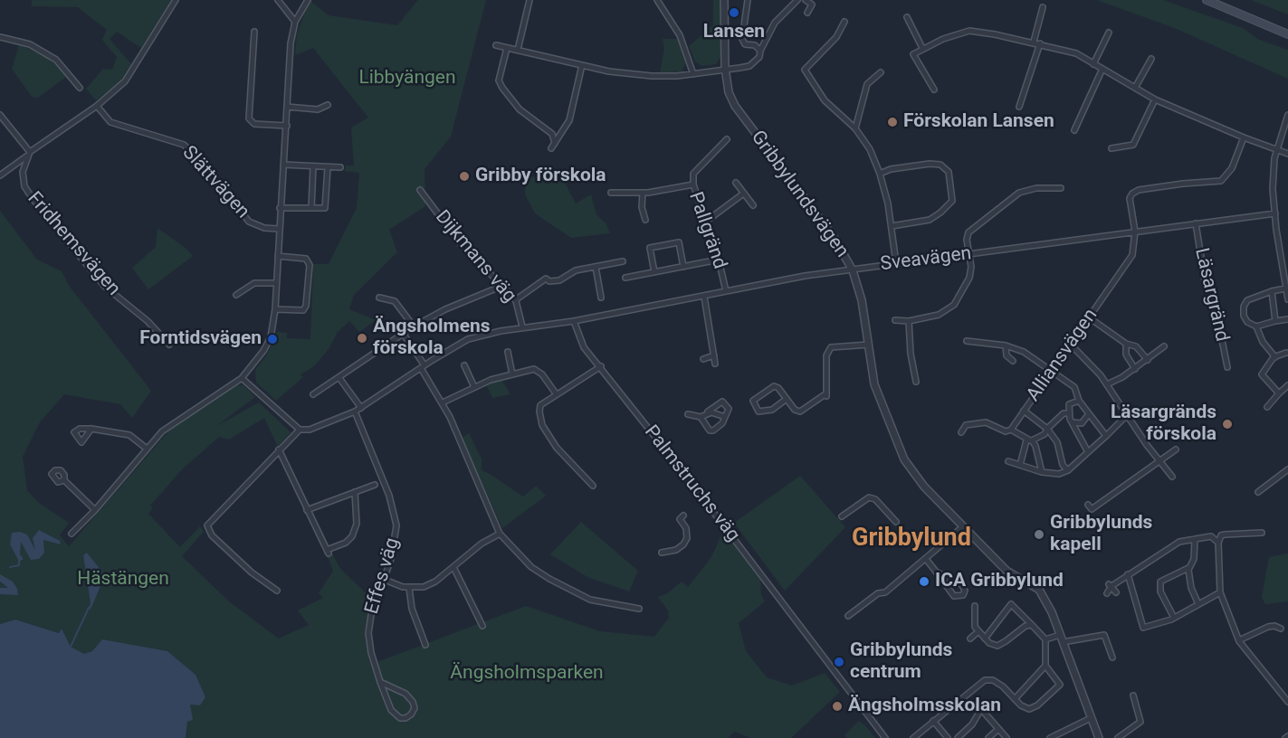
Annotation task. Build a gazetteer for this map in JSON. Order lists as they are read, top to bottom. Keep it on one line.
{"streets":{"street":["Slättvägen","Gribbylundsvägen","Pallgränd","Fridhemsvägen","Dijkmans väg","Sveavägen","Läsargränd","Alliansvägen","Palmstruchs väg","Effes väg"]},"crossings":[["Gribbylundsvägen","Sveavägen"],["Pallgränd","Sveavägen"],["Dijkmans väg","Sveavägen"],["Sveavägen","Läsargränd"],["Sveavägen","Alliansvägen"],["Sveavägen","Palmstruchs väg"],["Sveavägen","Effes väg"]],"districts":["Gribbylund"],"parks":["Libbyängen","Hästängen","Ängsholmsparken"],"places":["Lansen","Förskolan Lansen","Gribby förskola","Ängsholmens förskola","Forntidsvägen","Läsargränds förskola","Gribbylunds kapell","ICA Gribbylund","Gribbylunds centrum","Ängsholmsskolan"]}
